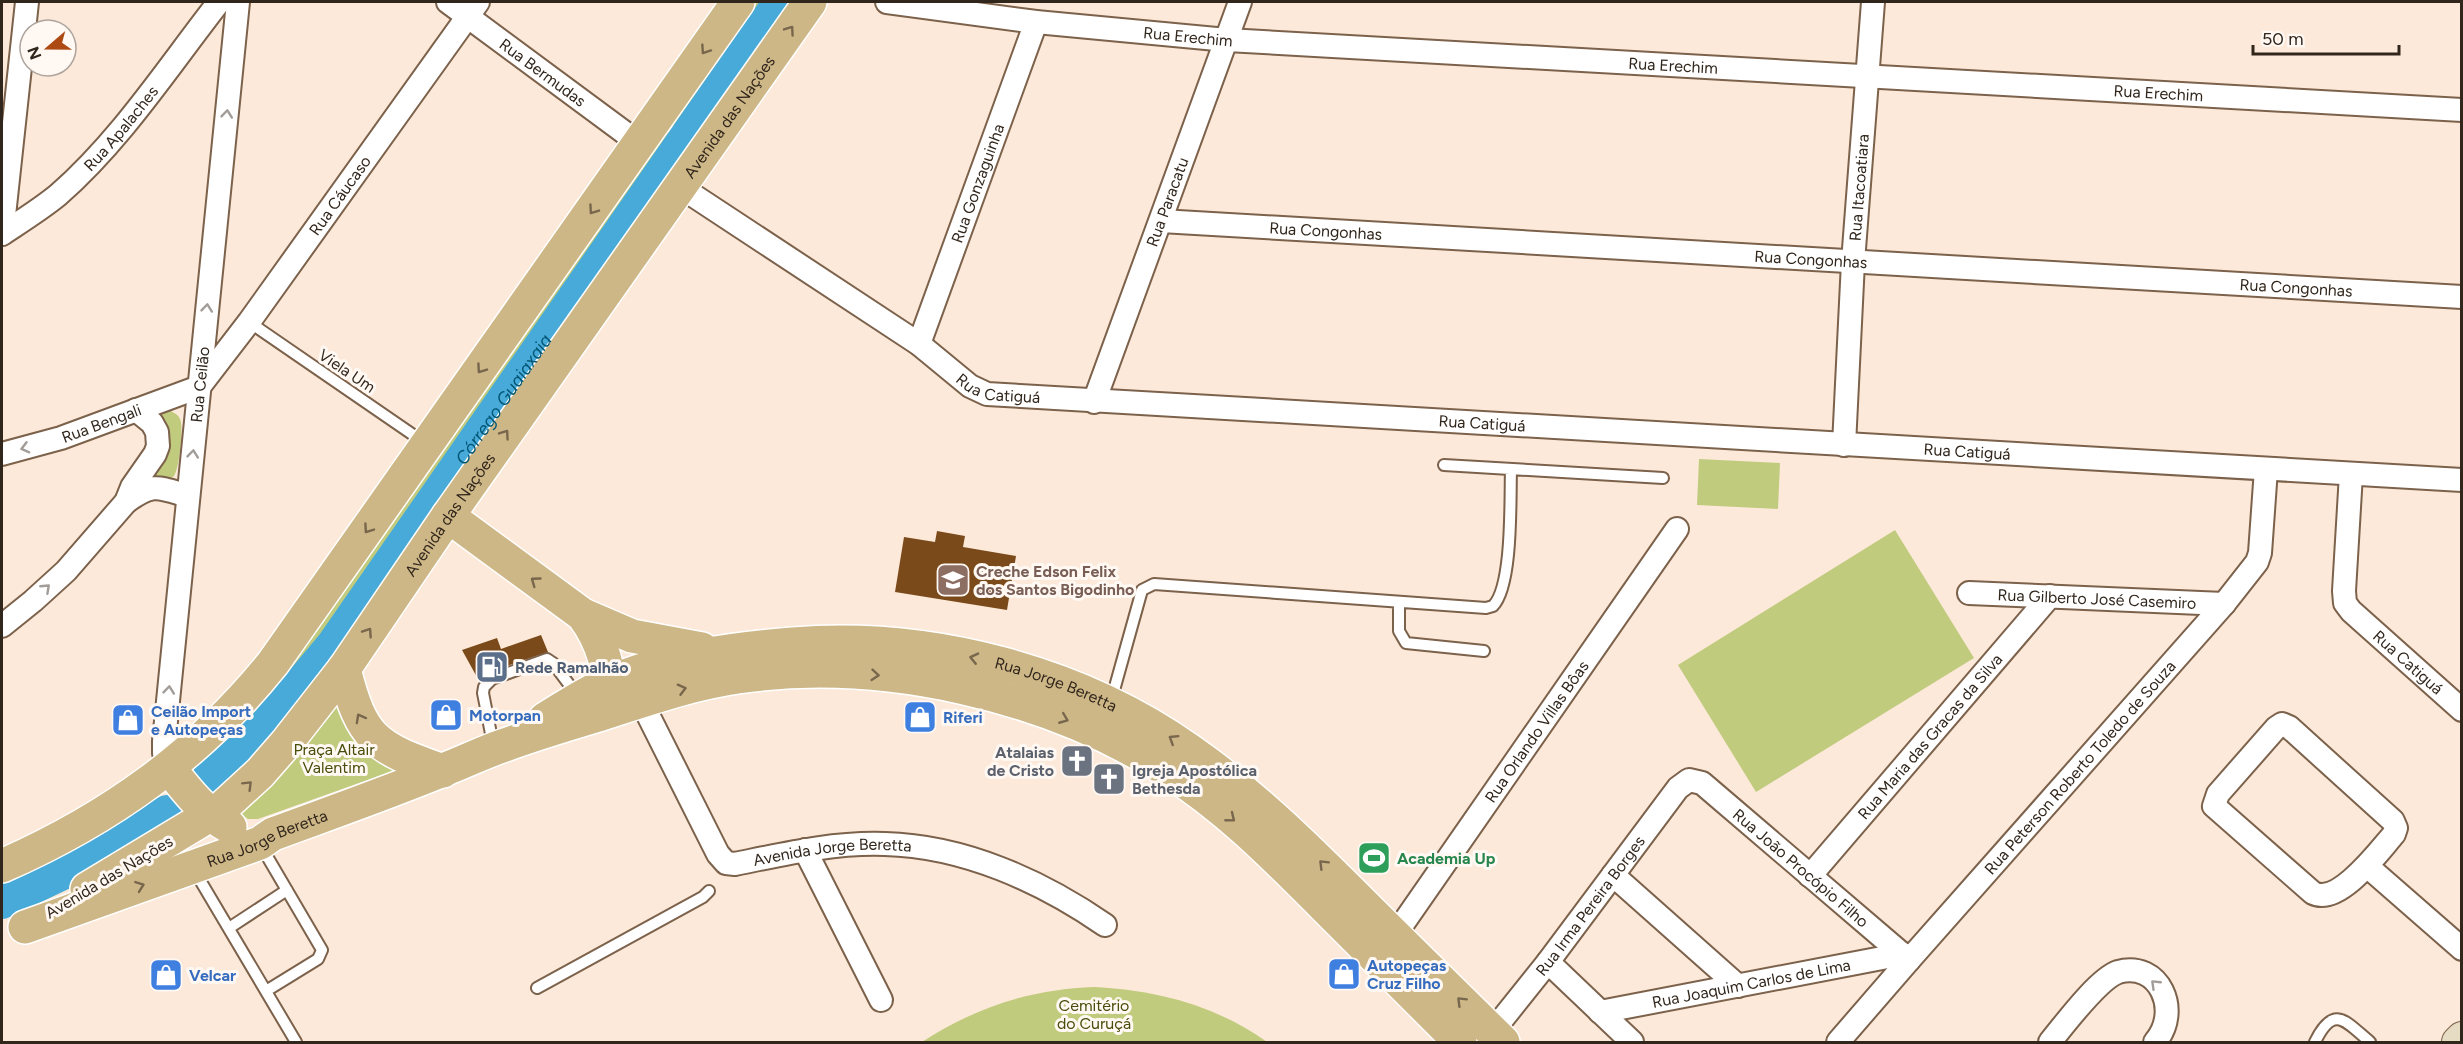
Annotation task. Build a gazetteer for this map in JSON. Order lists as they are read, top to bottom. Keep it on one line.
{"streets":{"main road":["Avenida das Nações","Rua Jorge Beretta"],"street":["Rua Erechim","Rua Bermudas","Rua Apalaches","Rua Gonzaguinha","Rua Itacoatiara","Rua Cáucaso","Rua Paracatu","Rua Congonhas","Rua Ceilão","Rua Catiguá","Rua Bengali","Rua Gilberto José Casemiro","Rua Orlando Villas Bôas","Rua Maria das Gracas da Silva","Rua Peterson Roberto Toledo de Souza","Avenida Jorge Beretta","Rua João Procópio Filho","Rua Irma Pereira Borges","Rua Joaquim Carlos de Lima"],"lane":["Viela Um"]},"crossings":[["Rua Erechim","Rua Gonzaguinha"],["Rua Erechim","Rua Itacoatiara"],["Rua Erechim","Rua Paracatu"],["Rua Bermudas","Rua Cáucaso"],["Avenida das Nações","Rua Catiguá"],["Avenida das Nações","Rua Jorge Beretta"],["Rua Gonzaguinha","Rua Catiguá"],["Rua Itacoatiara","Rua Congonhas"],["Rua Itacoatiara","Rua Catiguá"],["Rua Cáucaso","Viela Um"],["Rua Cáucaso","Rua Ceilão"],["Rua Cáucaso","Rua Bengali"],["Rua Paracatu","Rua Congonhas"],["Rua Paracatu","Rua Catiguá"],["Rua Ceilão","Rua Bengali"],["Rua Catiguá","Rua Peterson Roberto Toledo de Souza"],["Rua Gilberto José Casemiro","Rua Maria das Gracas da Silva"],["Rua Gilberto José Casemiro","Rua Peterson Roberto Toledo de Souza"],["Rua Jorge Beretta","Rua Orlando Villas Bôas"],["Rua Jorge Beretta","Avenida Jorge Beretta"],["Rua Jorge Beretta","Rua Irma Pereira Borges"],["Rua Maria das Gracas da Silva","Rua João Procópio Filho"],["Rua Peterson Roberto Toledo de Souza","Rua João Procópio Filho"],["Rua Peterson Roberto Toledo de Souza","Rua Joaquim Carlos de Lima"],["Rua João Procópio Filho","Rua Irma Pereira Borges"],["Rua João Procópio Filho","Rua Joaquim Carlos de Lima"]],"one_way":["Rua Ceilão"],"water":["Córrego Guaiaxaia"],"parks":["Praça Altair Valentim","Cemitério do Curuçá"],"places":{"school or university":["Creche Edson Felix dos Santos Bigodinho"],"fuel station":["Rede Ramalhão"],"shop":["Motorpan","Riferi","Ceilão Import e Autopeças","Autopeças Cruz Filho","Velcar"],"church":["Atalaias de Cristo","Igreja Apostólica Bethesda"],"sports":["Academia Up"]},"scale_bar":"50 m","north":"left"}
